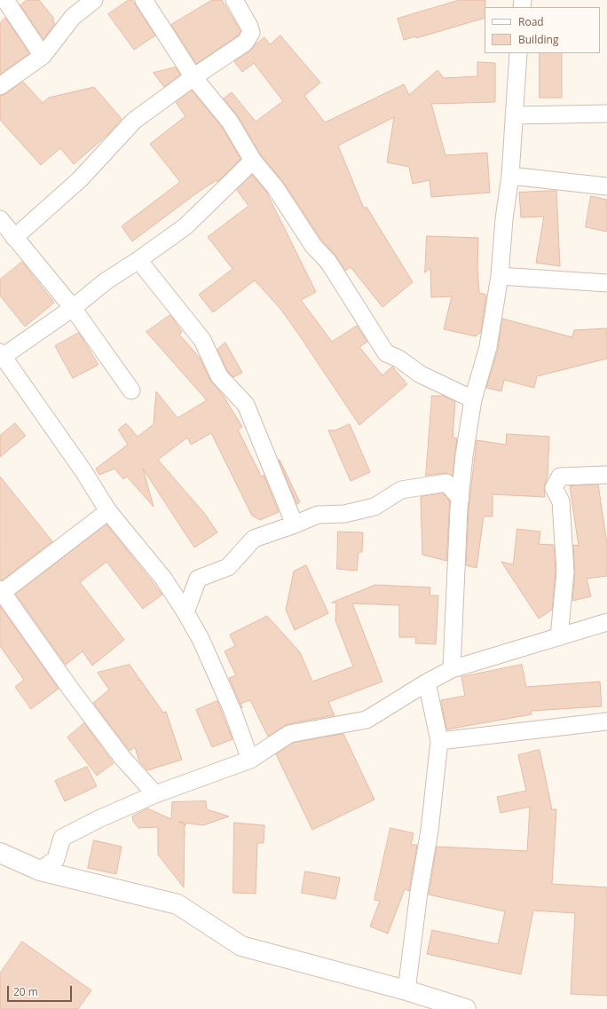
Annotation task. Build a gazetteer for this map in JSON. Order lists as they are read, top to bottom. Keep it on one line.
{"legend":["Road","Building"],"scale_bar":"20 m"}
